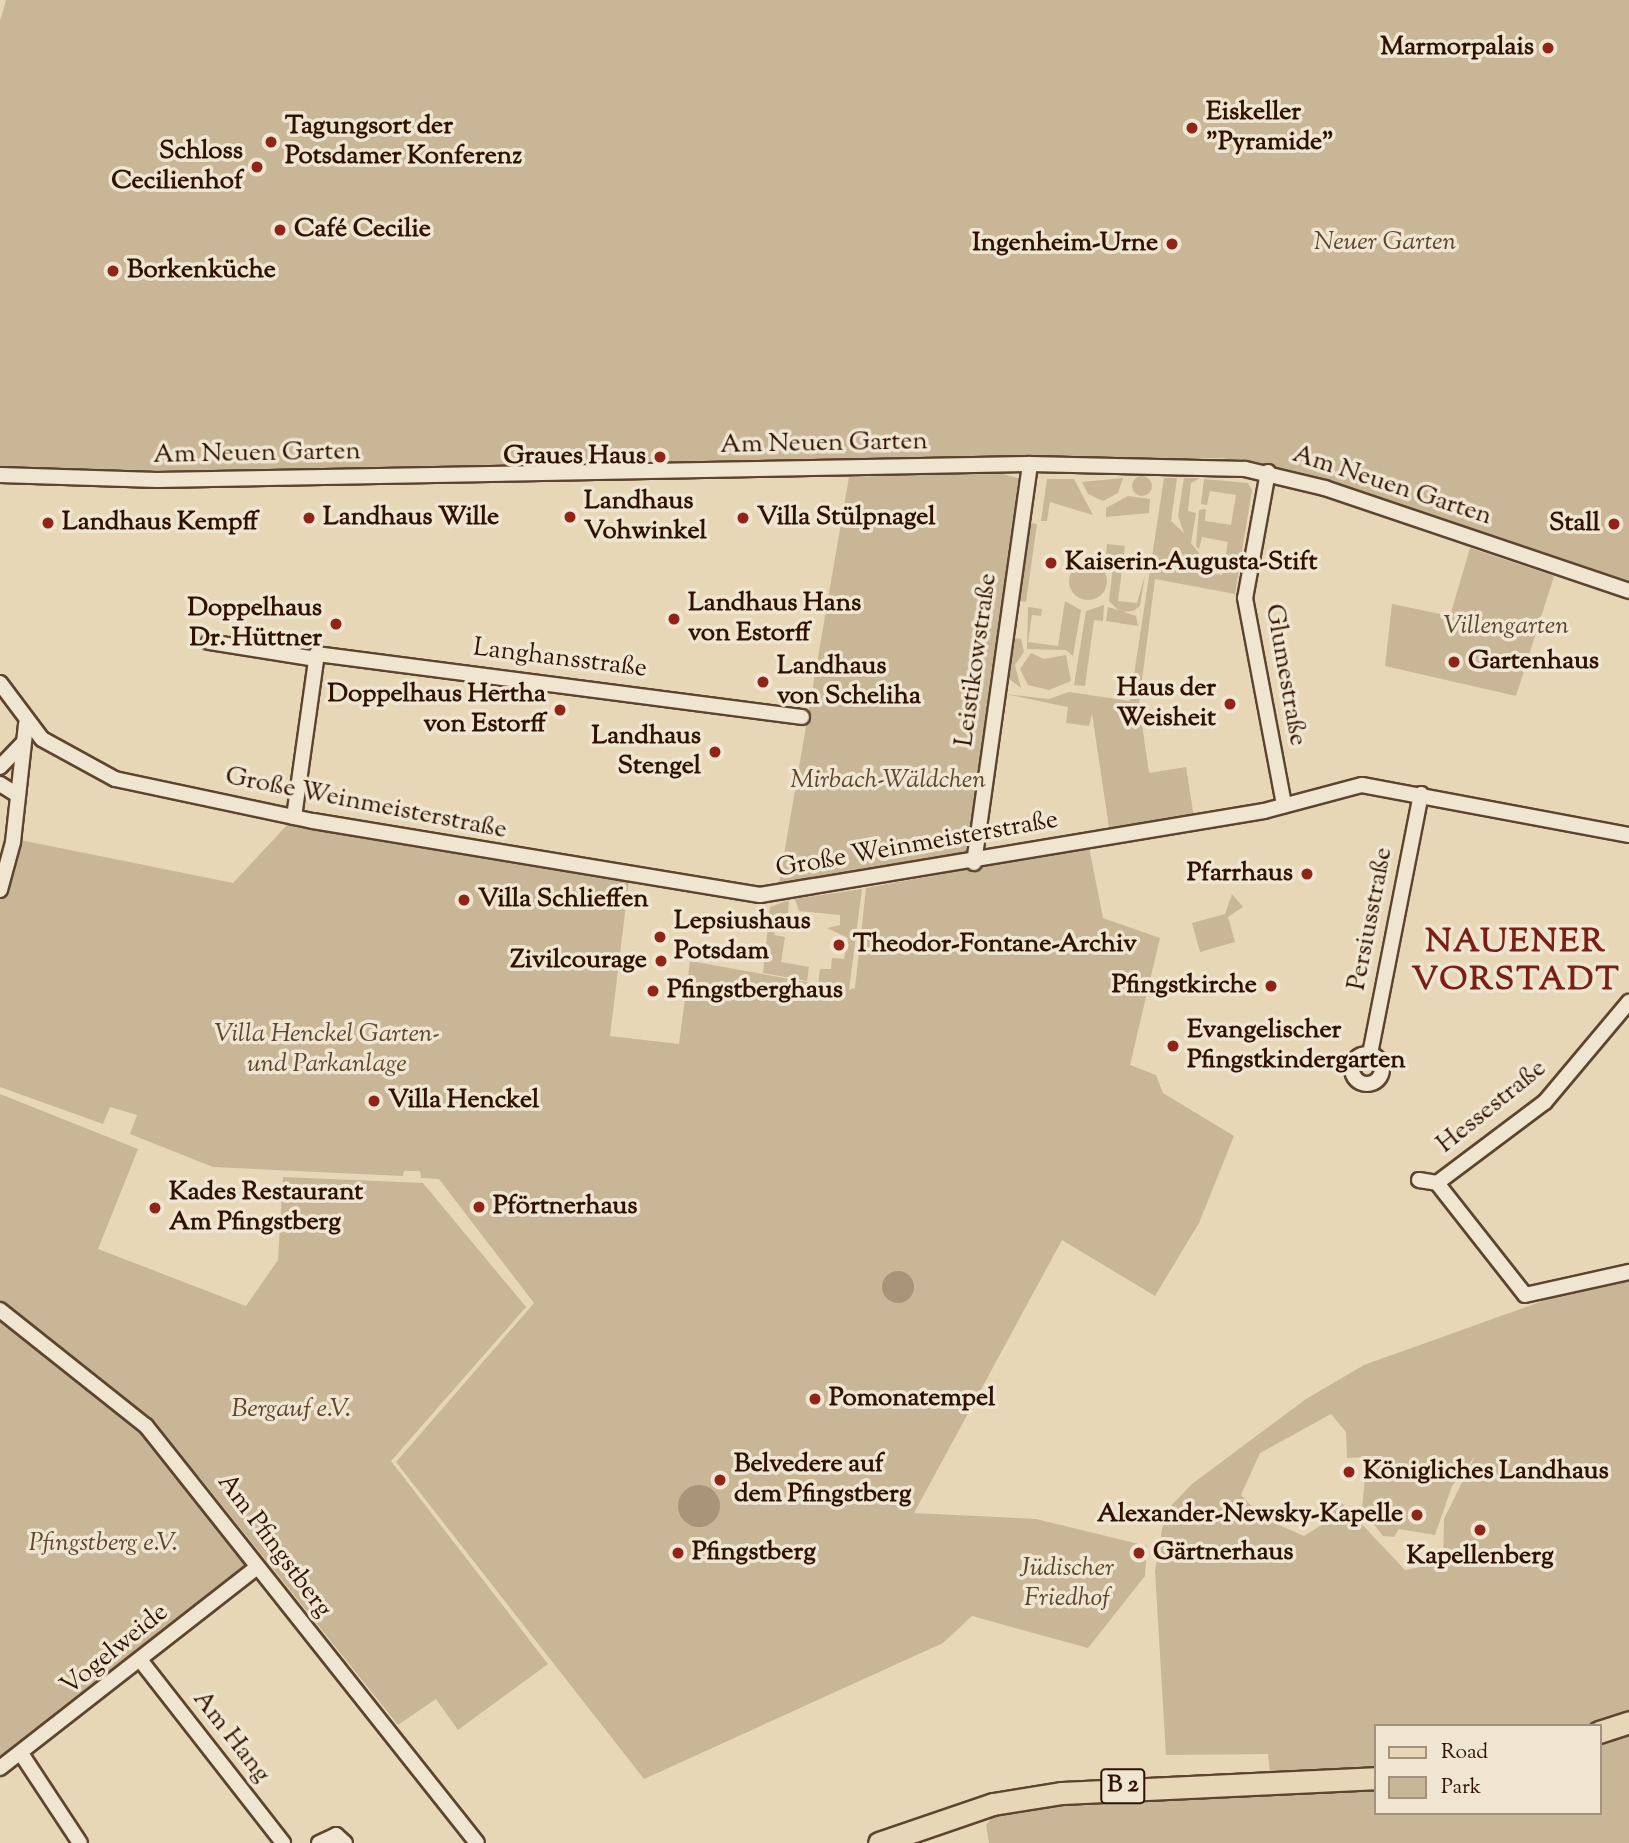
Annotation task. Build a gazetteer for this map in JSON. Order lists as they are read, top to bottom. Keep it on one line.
{"streets":{"main road":["B 2"],"street":["Am Neuen Garten","Langhansstraße","Leistikowstraße","Glumestraße","Große Weinmeisterstraße","Persiusstraße","Hessestraße","Am Pfingstberg","Vogelweide","Am Hang"]},"crossings":[["Am Neuen Garten","Leistikowstraße"],["Am Neuen Garten","Glumestraße"],["Leistikowstraße","Große Weinmeisterstraße"],["Glumestraße","Große Weinmeisterstraße"],["Große Weinmeisterstraße","Persiusstraße"],["Am Pfingstberg","Vogelweide"],["Vogelweide","Am Hang"]],"districts":["NAUENER VORSTADT"],"parks":["Neuer Garten","Villengarten","Mirbach-Wäldchen","Villa Henckel Garten- und Parkanlage","Bergauf e.V.","Pfingstberg e.V.","Jüdischer Friedhof"],"places":["Marmorpalais","Eiskeller \"Pyramide\"","Tagungsort der Potsdamer Konferenz","Schloss Cecilienhof","Café Cecilie","Ingenheim-Urne","Borkenküche","Graues Haus","Landhaus Vohwinkel","Landhaus Wille","Villa Stülpnagel","Landhaus Kempff","Stall","Kaiserin-Augusta-Stift","Landhaus Hans von Estorff","Doppelhaus Dr. Hüttner","Gartenhaus","Landhaus von Scheliha","Haus der Weisheit","Doppelhaus Hertha von Estorff","Landhaus Stengel","Pfarrhaus","Villa Schlieffen","Lepsiushaus Potsdam","Theodor-Fontane-Archiv","Zivilcourage","Pfingstkirche","Pfingstberghaus","Evangelischer Pfingstkindergarten","Villa Henckel","Pförtnerhaus","Kades Restaurant Am Pfingstberg","Pomonatempel","Königliches Landhaus","Belvedere auf dem Pfingstberg","Alexander-Newsky-Kapelle","Kapellenberg","Pfingstberg","Gärtnerhaus"],"legend":["Road","Park"]}
